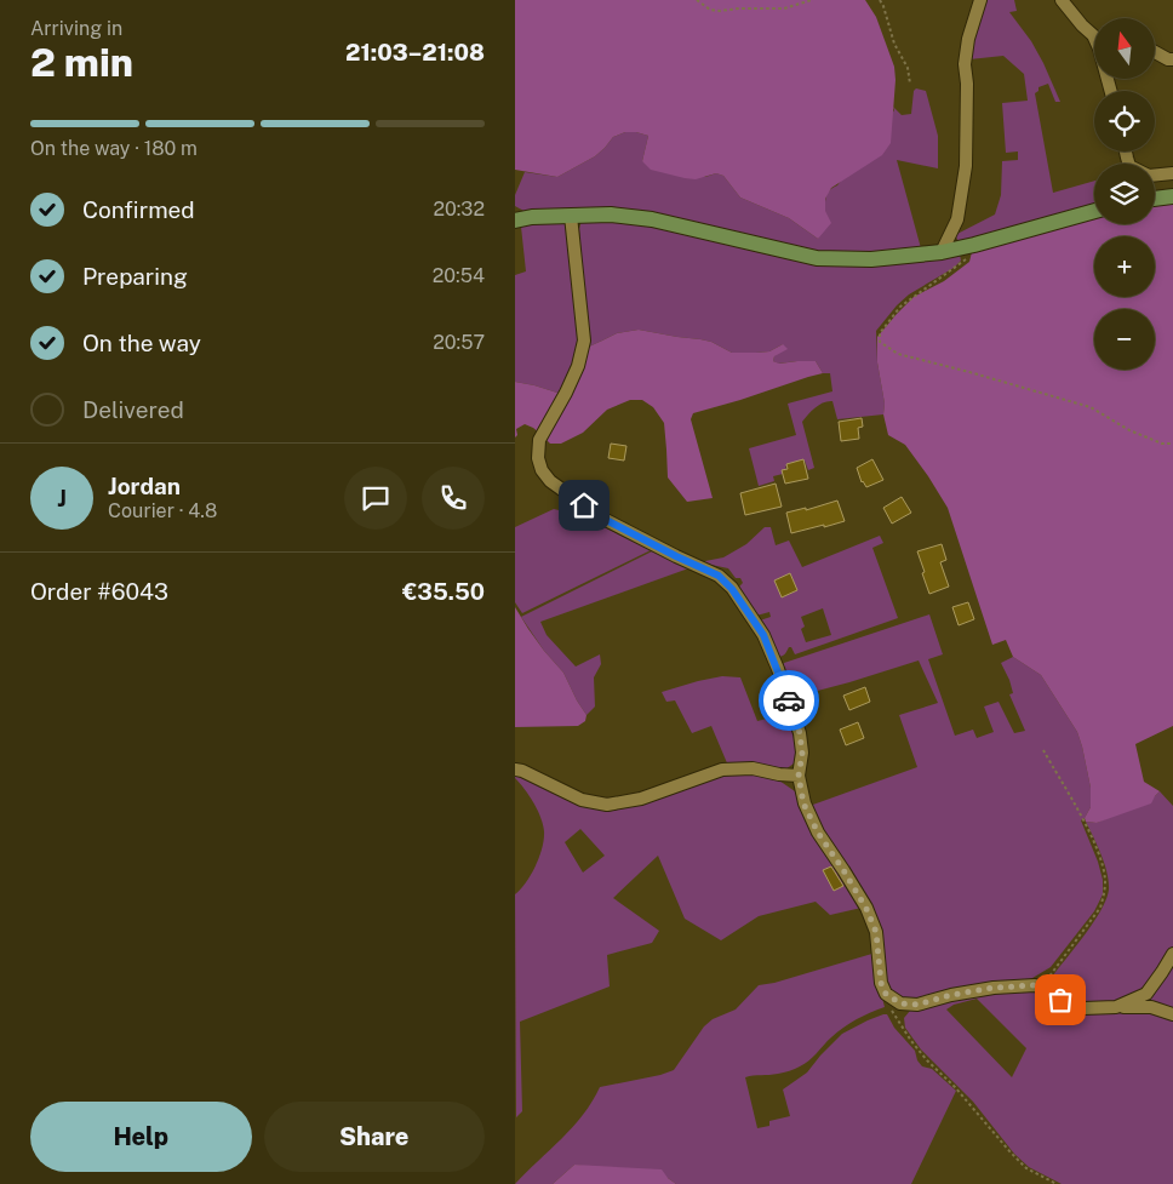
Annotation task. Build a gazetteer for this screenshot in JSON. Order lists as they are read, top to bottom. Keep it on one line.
{"north":"top","page":{"heading":["2 min","Arriving in","21:03–21:08"],"panel":["Jordan","Courier · 4.8","Order #6043","€35.50"],"map_buttons":["+","−"],"bar":"On the way · 180 m","list":[["Confirmed","20:32"],["Preparing","20:54"],["On the way","20:57"],"Delivered"],"round":"J","buttons":["Help","Share"]}}
